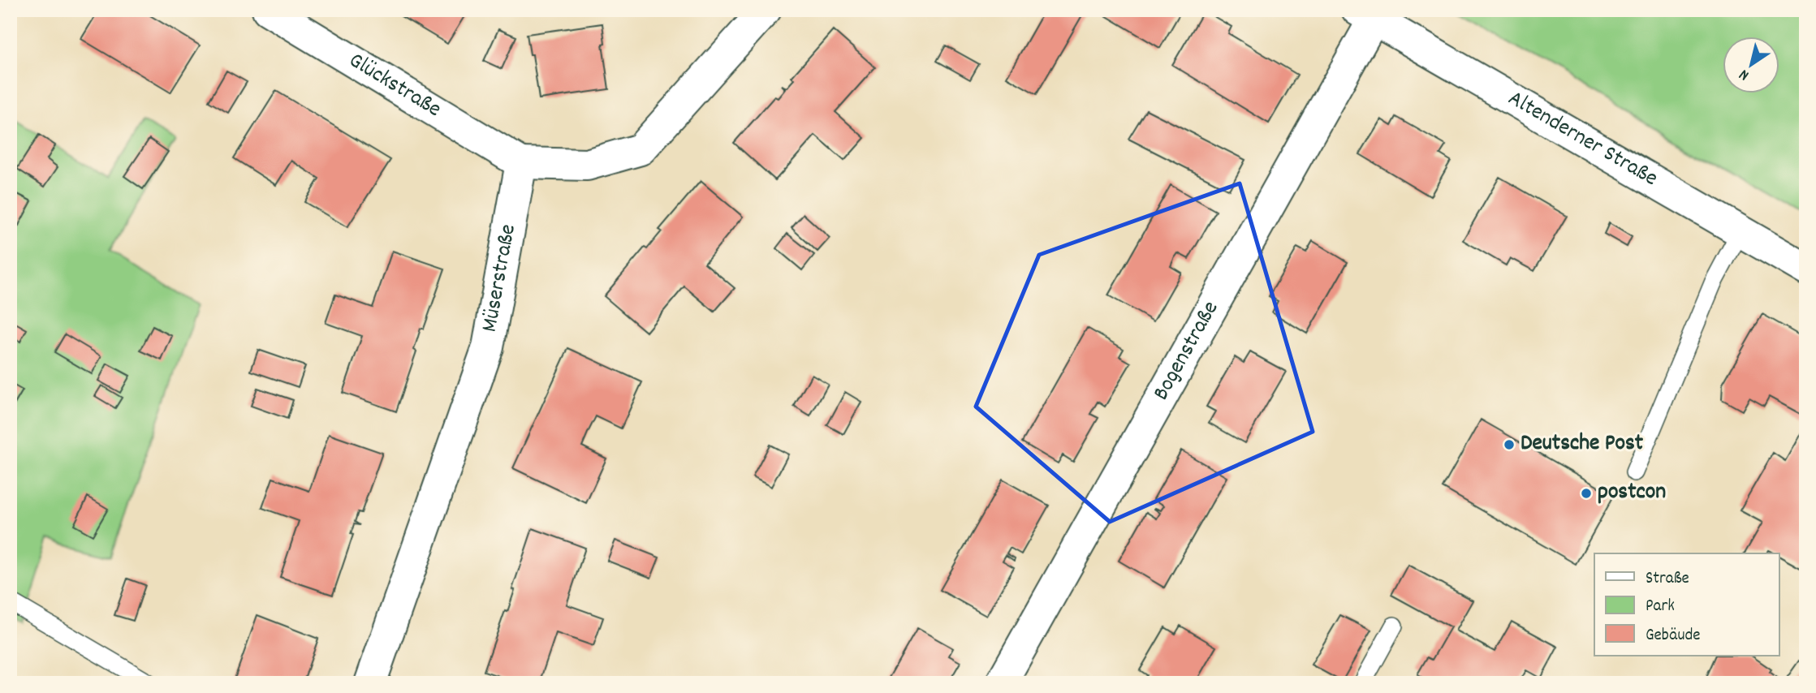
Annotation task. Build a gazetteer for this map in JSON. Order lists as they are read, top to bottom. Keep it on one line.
{"streets":{"street":["Glückstraße","Altenderner Straße","Müserstraße","Bogenstraße"]},"crossings":[["Glückstraße","Müserstraße"],["Altenderner Straße","Bogenstraße"]],"places":["Deutsche Post","postcon"],"legend":["Straße","Park","Gebäude"],"north":"bottom left"}
